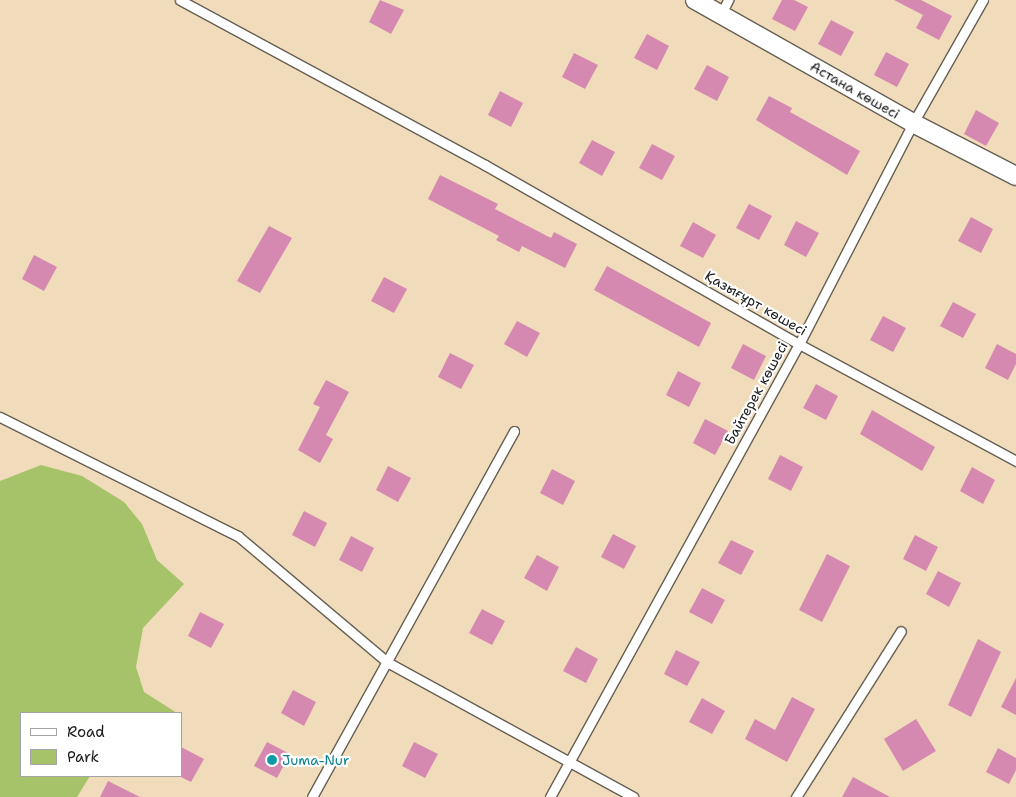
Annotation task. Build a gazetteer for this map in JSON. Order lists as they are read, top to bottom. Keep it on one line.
{"streets":{"street":["Астана көшесі"],"lane":["Қазығұрт көшесі","Байтерек көшесі"]},"crossings":[["Астана көшесі","Байтерек көшесі"],["Қазығұрт көшесі","Байтерек көшесі"]],"places":["Juma-Nur"],"legend":["Road","Park"]}
